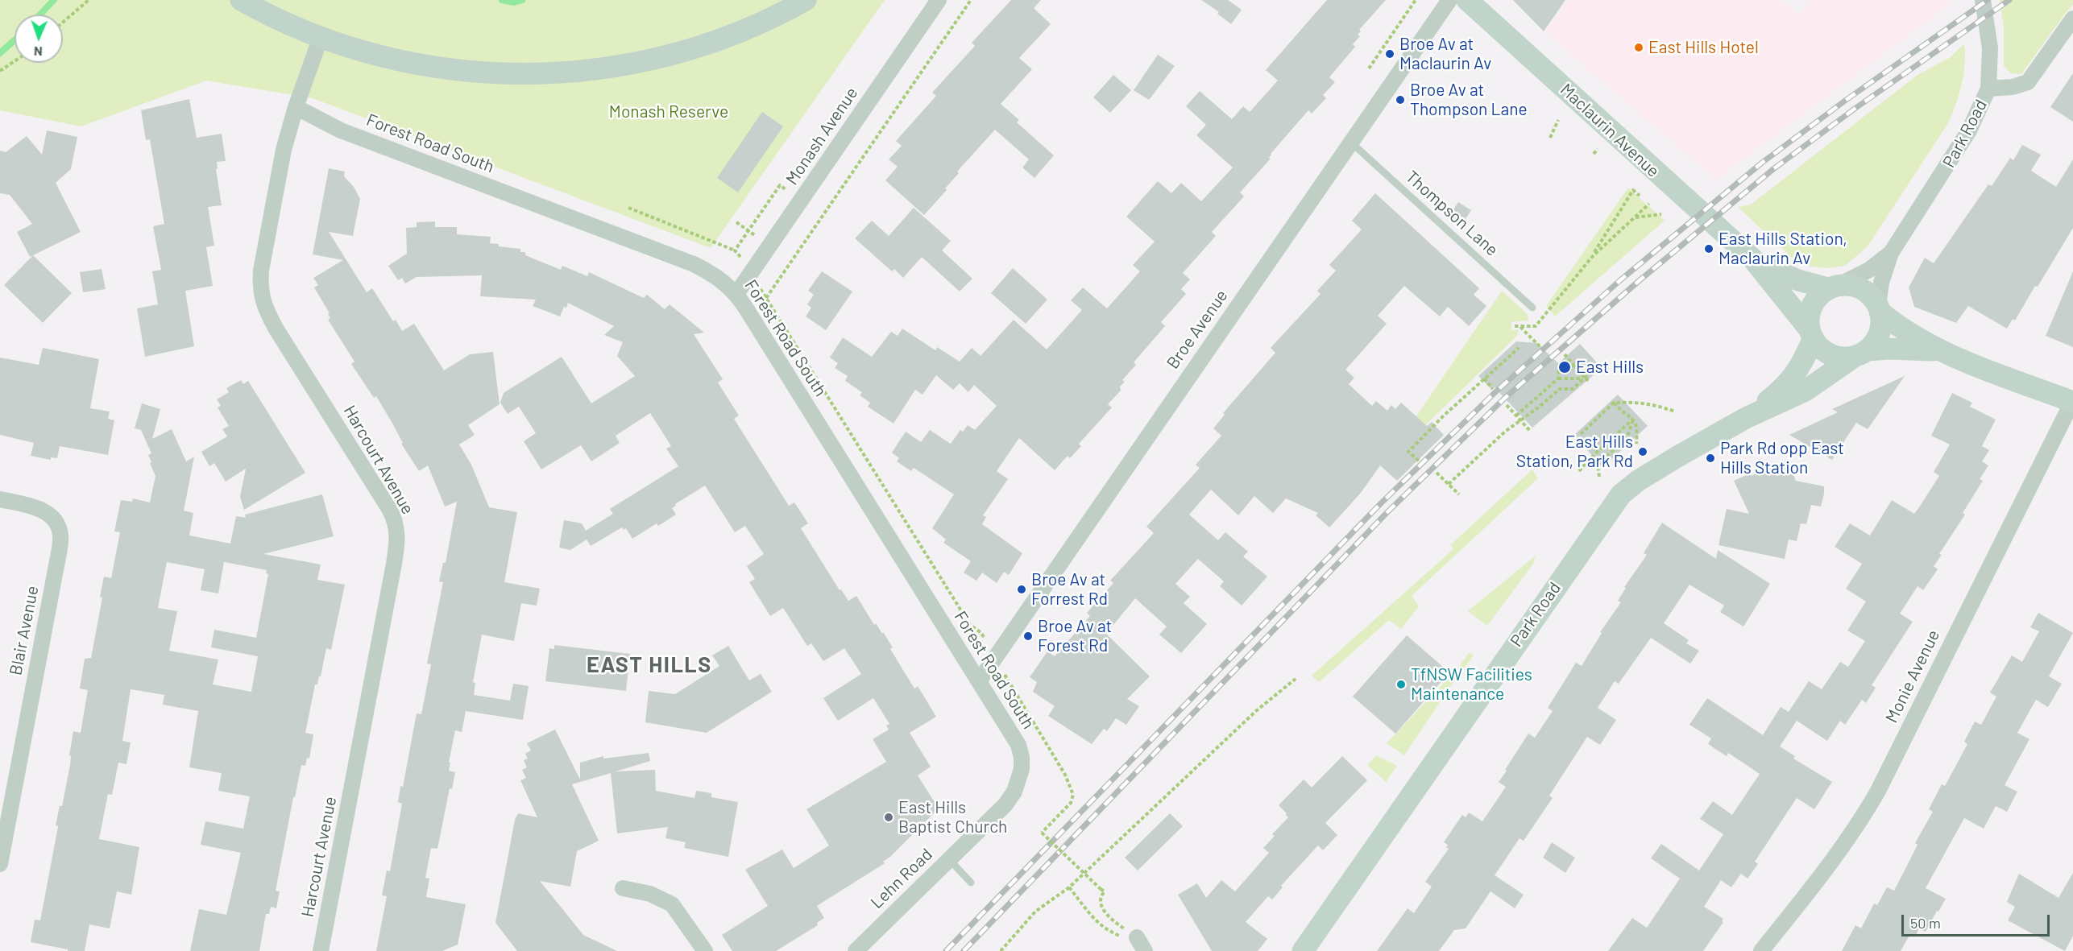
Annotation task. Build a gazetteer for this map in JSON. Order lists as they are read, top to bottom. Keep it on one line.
{"streets":{"main road":["Maclaurin Avenue","Park Road"],"street":["Monash Avenue","Forest Road South","Broe Avenue","Harcourt Avenue","Blair Avenue","Monie Avenue","Lehn Road"],"lane":["Thompson Lane"]},"crossings":[["Maclaurin Avenue","Park Road"],["Monash Avenue","Forest Road South"],["Forest Road South","Broe Avenue"],["Forest Road South","Harcourt Avenue"],["Forest Road South","Lehn Road"],["Thompson Lane","Broe Avenue"]],"districts":["EAST HILLS"],"parks":["Monash Reserve"],"places":["East Hills Hotel","Broe Av at Maclaurin Av","Broe Av at Thompson Lane","East Hills Station, Maclaurin Av","East Hills","East Hills Station, Park Rd","Park Rd opp East Hills Station","Broe Av at Forrest Rd","Broe Av at Forest Rd","TfNSW Facilities Maintenance","East Hills Baptist Church"],"scale_bar":"50 m","north":"bottom"}
